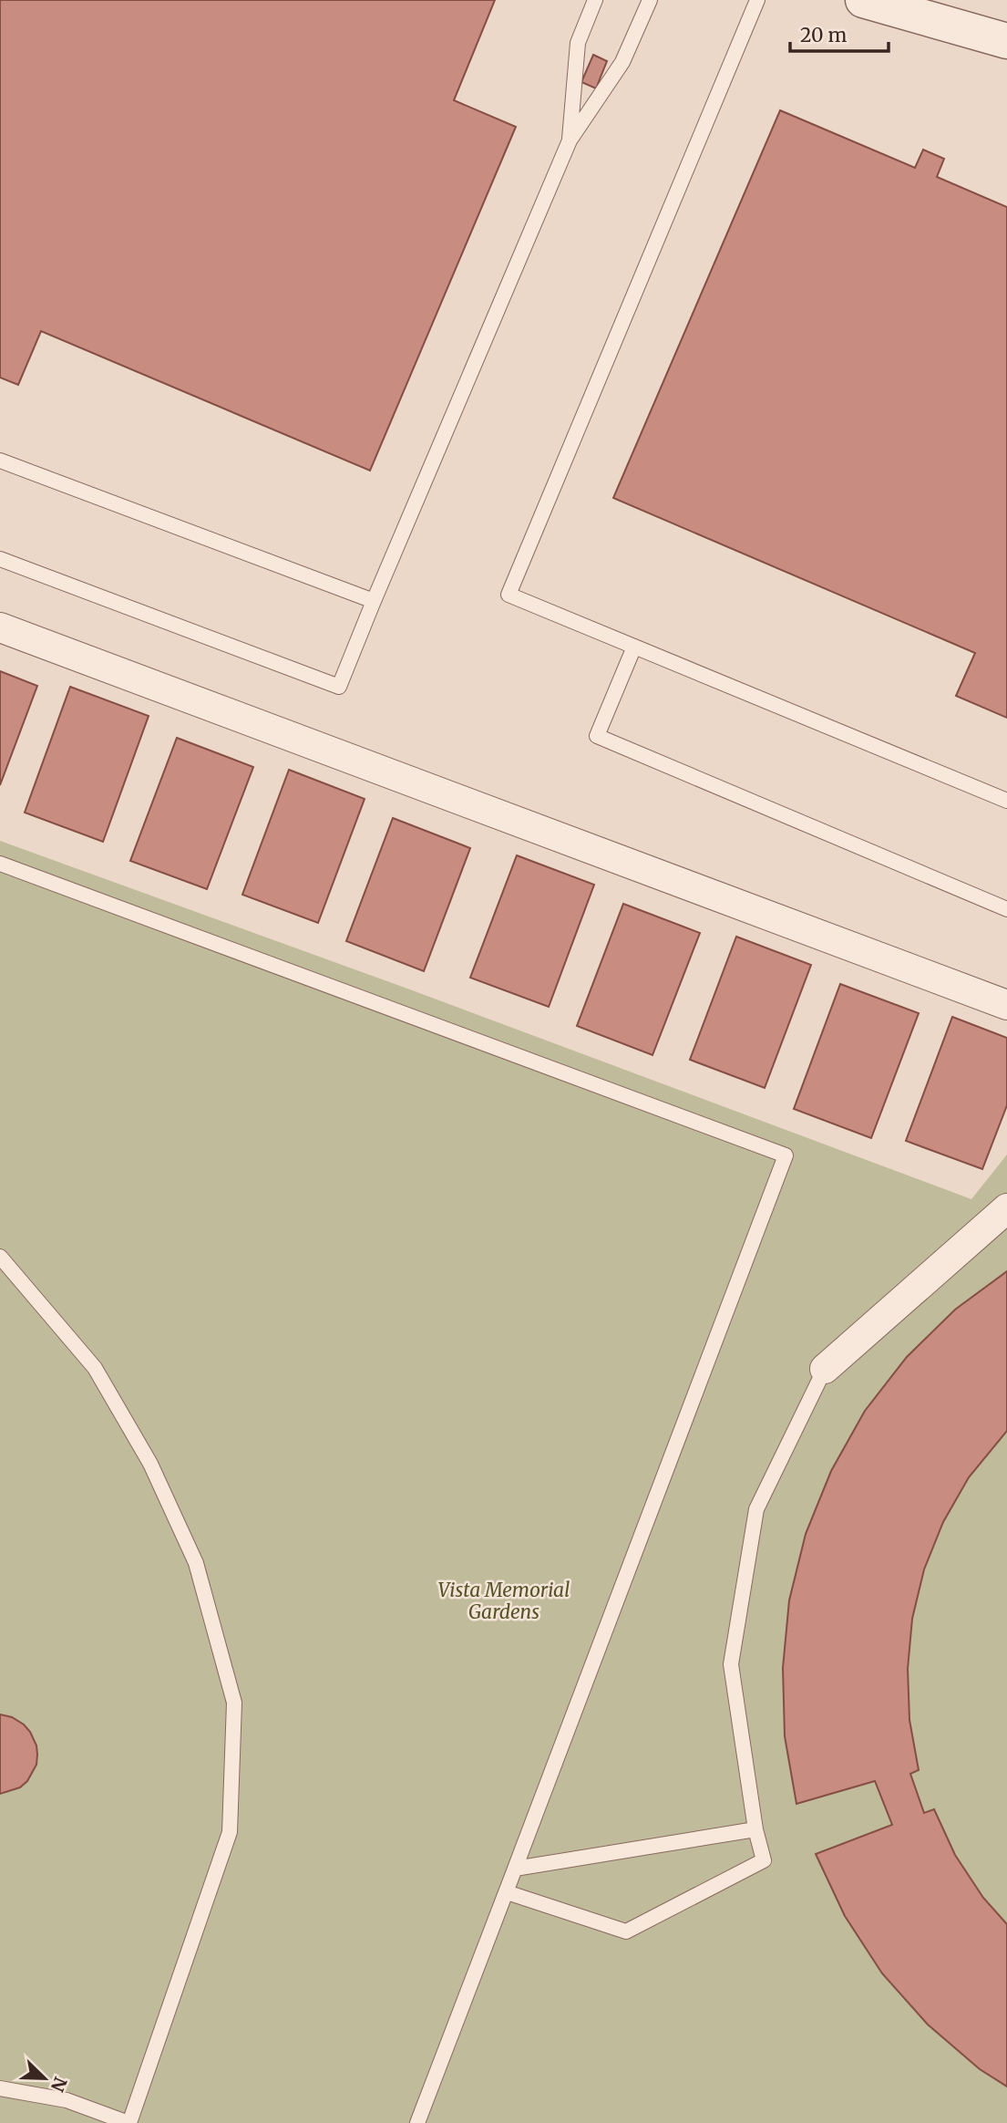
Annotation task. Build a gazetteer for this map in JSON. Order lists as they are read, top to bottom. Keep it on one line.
{"parks":["Vista Memorial Gardens"],"scale_bar":"20 m","north":"bottom right"}
